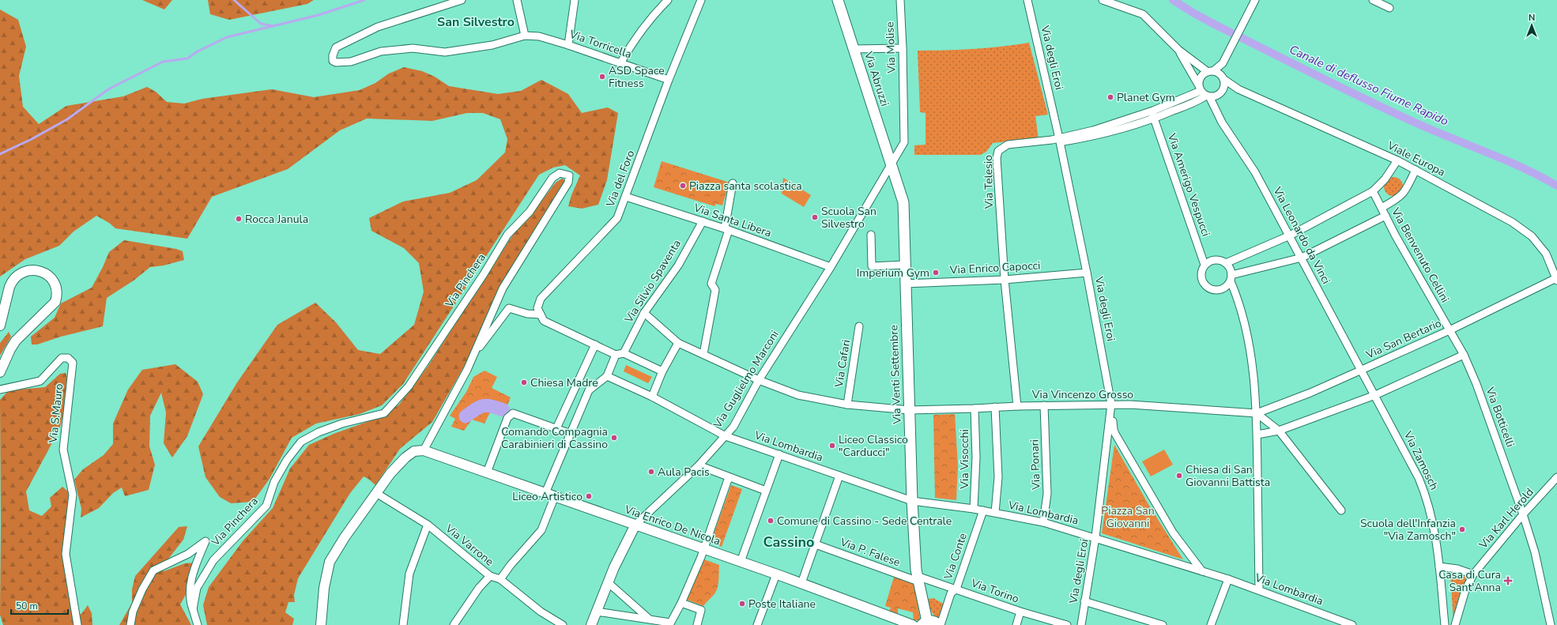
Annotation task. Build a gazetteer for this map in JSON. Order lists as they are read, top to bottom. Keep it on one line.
{"streets":{"main road":["Via Abruzzi","Via Venti Settembre"],"street":["Via Torricella","Via Molise","Via degli Eroi","Viale Europa","Via del Foro","Via Telesio","Via Amerigo Vespucci","Via Santa Libera","Via Leonardo da Vinci","Via Benvenuto Cellini","Via Enrico Capocci","Via Pinchera","Via Silvio Spaventa","Via San Bertario","Via Cafari","Via Guglielmo Marconi","Via Vincenzo Grosso","Via S.Mauro","Via Botticelli","Via Lombardia","Via Visocchi","Via Zamosch","Via Ponari","Via Karl Herold","Via Enrico De Nicola","Via Varrone","Via P. Falese","Via Conte","Via Torino"]},"crossings":[["Via Torricella","Via del Foro"],["Via Molise","Via Abruzzi"],["Via Molise","Via Venti Settembre"],["Via Molise","Via Guglielmo Marconi"],["Via degli Eroi","Via Telesio"],["Via degli Eroi","Via Enrico Capocci"],["Via degli Eroi","Via Vincenzo Grosso"],["Via degli Eroi","Via Lombardia"],["Via Abruzzi","Via Venti Settembre"],["Via Abruzzi","Via Guglielmo Marconi"],["Viale Europa","Via Telesio"],["Viale Europa","Via Leonardo da Vinci"],["Viale Europa","Via San Bertario"],["Via del Foro","Via Santa Libera"],["Via Telesio","Via Amerigo Vespucci"],["Via Telesio","Via Leonardo da Vinci"],["Via Telesio","Via Enrico Capocci"],["Via Telesio","Via Vincenzo Grosso"],["Via Santa Libera","Via Silvio Spaventa"],["Via Santa Libera","Via Guglielmo Marconi"],["Via Leonardo da Vinci","Via San Bertario"],["Via Leonardo da Vinci","Via Zamosch"],["Via Benvenuto Cellini","Via San Bertario"],["Via Benvenuto Cellini","Via Botticelli"],["Via Enrico Capocci","Via Venti Settembre"],["Via Pinchera","Via Enrico De Nicola"],["Via Silvio Spaventa","Via Lombardia"],["Via San Bertario","Via Vincenzo Grosso"],["Via San Bertario","Via Botticelli"],["Via San Bertario","Via Zamosch"],["Via Cafari","Via Vincenzo Grosso"],["Via Venti Settembre","Via Guglielmo Marconi"],["Via Venti Settembre","Via Vincenzo Grosso"],["Via Venti Settembre","Via Lombardia"],["Via Venti Settembre","Via P. Falese"],["Via Venti Settembre","Via Torino"],["Via Guglielmo Marconi","Via Vincenzo Grosso"],["Via Guglielmo Marconi","Via Lombardia"],["Via Guglielmo Marconi","Via Enrico De Nicola"],["Via Vincenzo Grosso","Via Visocchi"],["Via Vincenzo Grosso","Via Ponari"],["Via Botticelli","Via Karl Herold"],["Via Lombardia","Via Visocchi"],["Via Lombardia","Via Ponari"],["Via Lombardia","Via Conte"],["Via P. Falese","Via Torino"],["Via Conte","Via Torino"]],"districts":["San Silvestro","Cassino"],"water":["Canale di deflusso Fiume Rapido"],"parks":["Piazza San Giovanni"],"places":{"other":["ASD Space Fitness","Planet Gym","Piazza santa scolastica","Scuola San Silvestro","Rocca Janula","Imperium Gym","Chiesa Madre","Comando Compagnia Carabinieri di Cassino","Liceo Classico \"Carducci\"","Aula Pacis","Chiesa di San Giovanni Battista","Liceo Artistico","Comune di Cassino - Sede Centrale","Scuola dell'Infanzia \"Via Zamosch\"","Poste Italiane"],"health":["Casa di Cura Sant'Anna"]},"scale_bar":"50 m","north":"top"}
